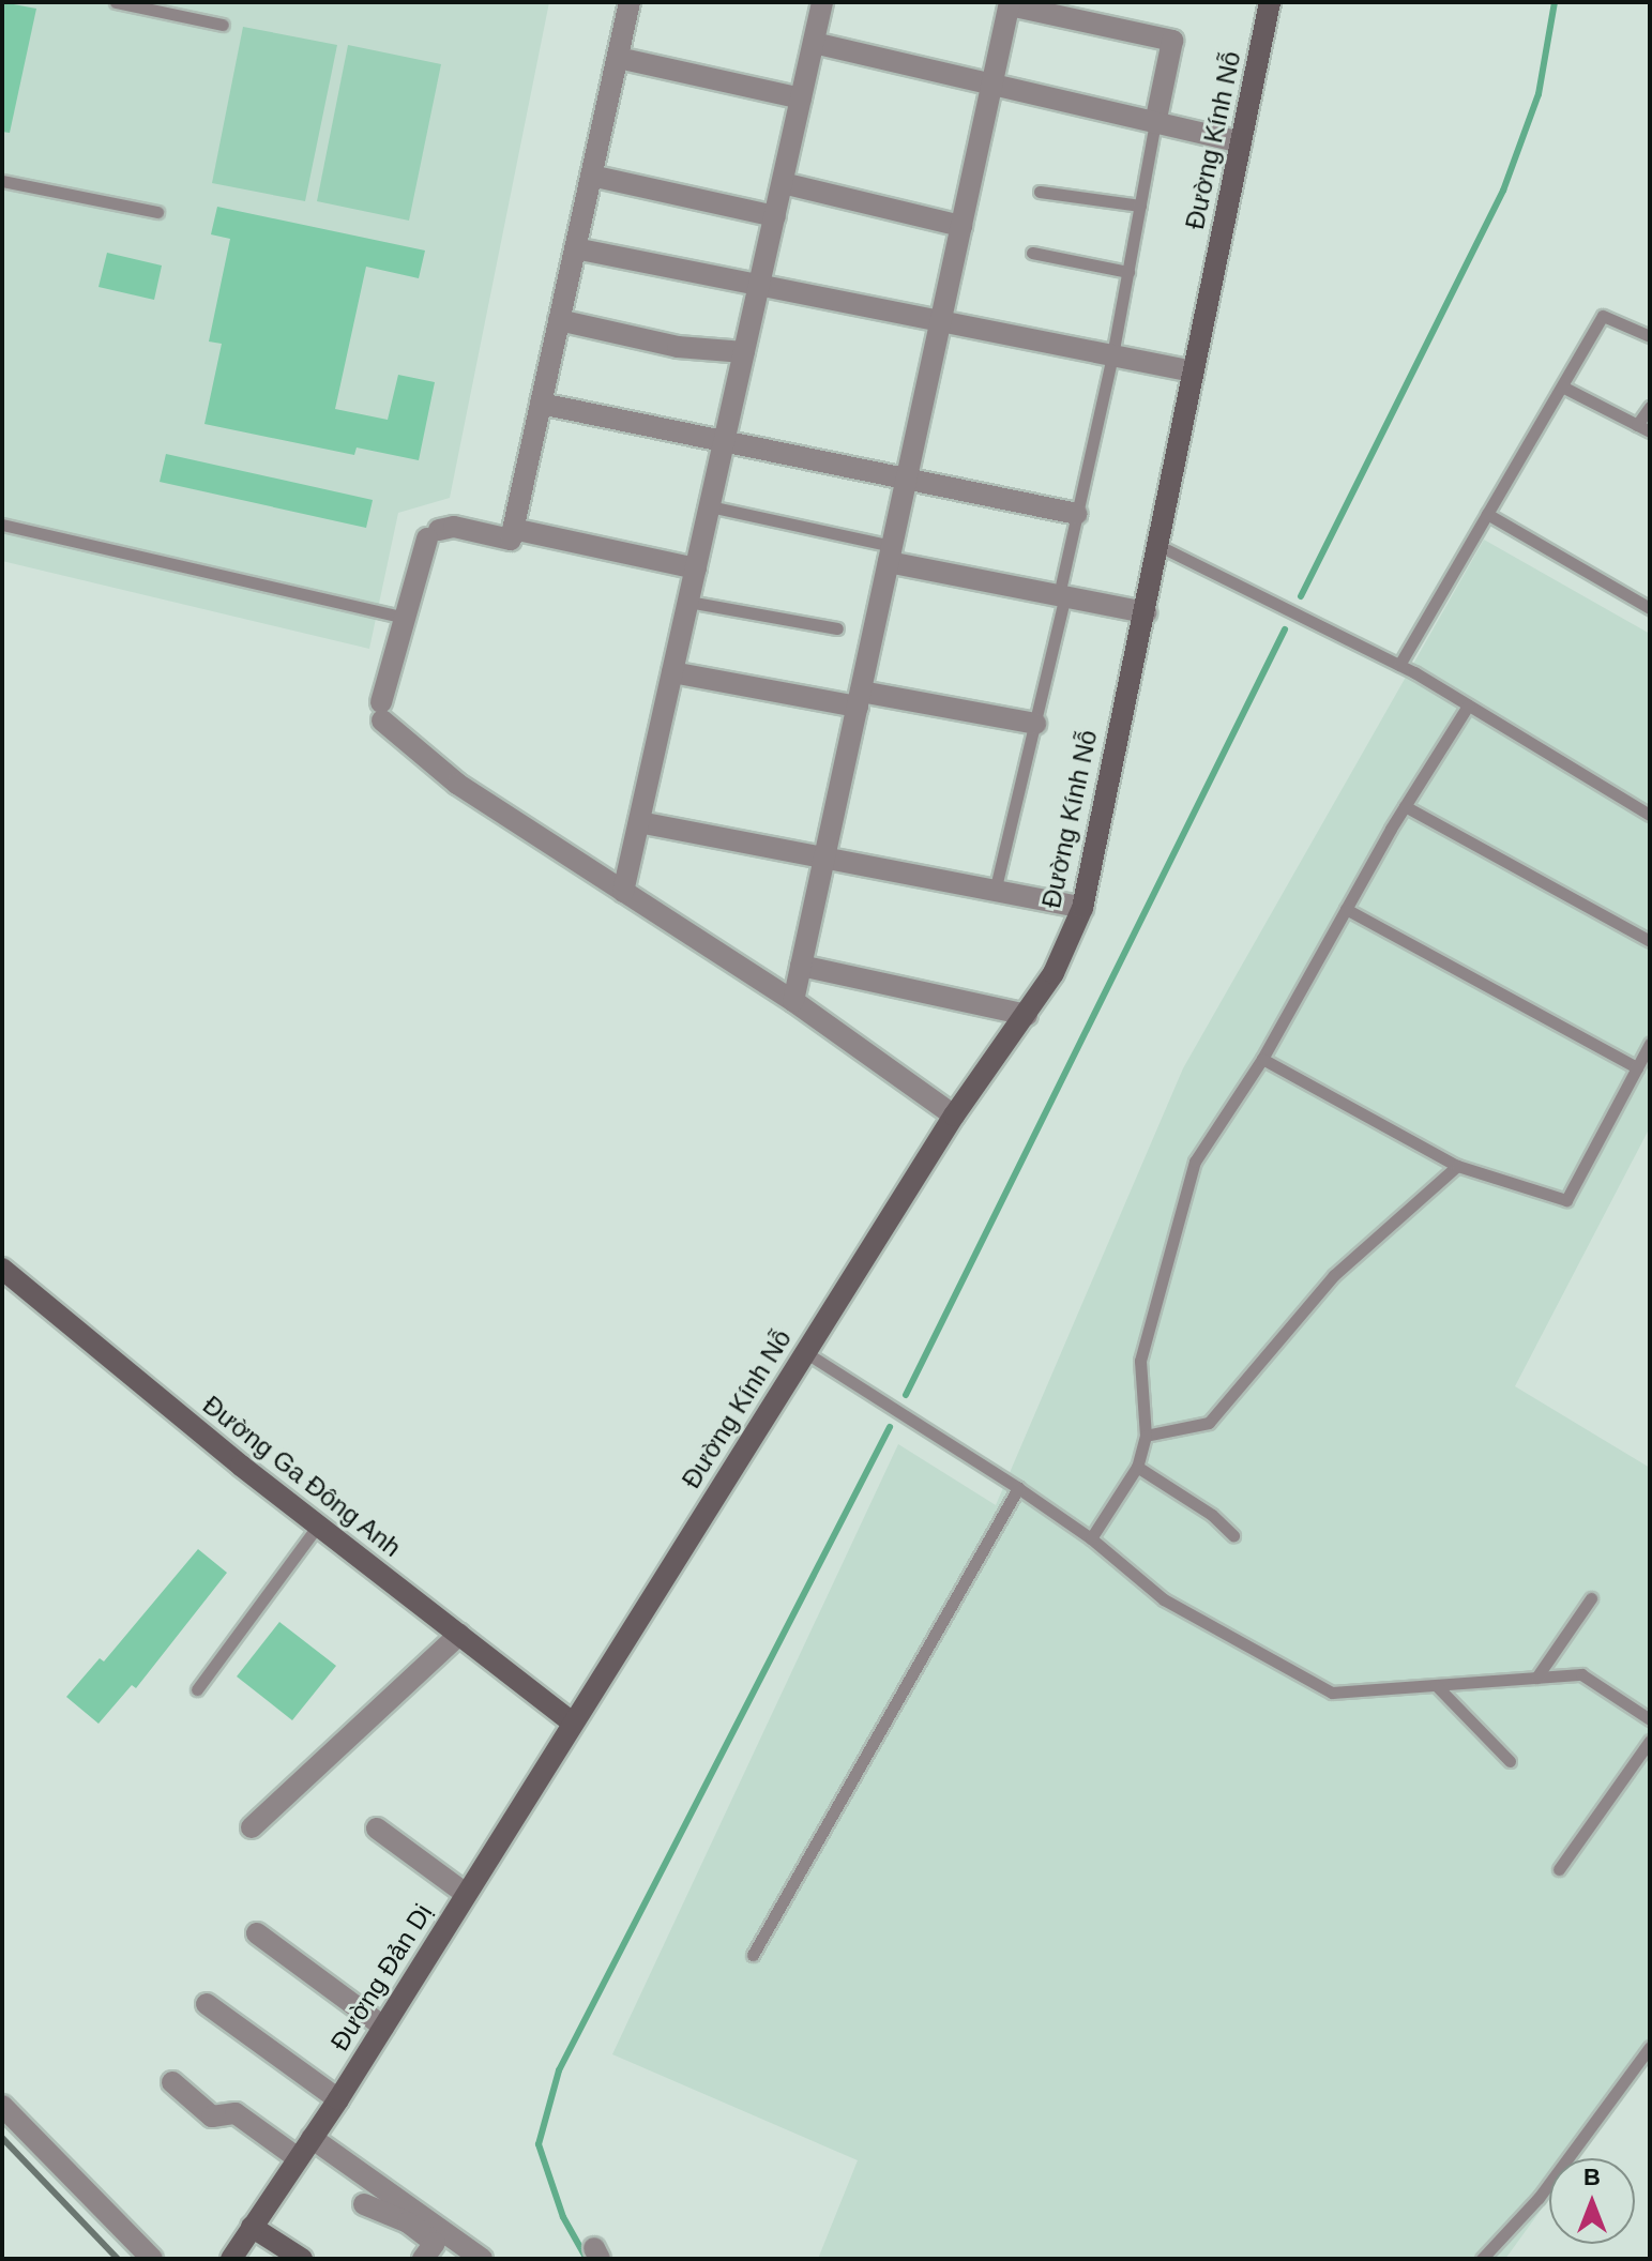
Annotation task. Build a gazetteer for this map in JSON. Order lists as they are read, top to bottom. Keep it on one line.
{"streets":{"street":["Đường Kính Nỗ","Đường Ga Đông Anh","Đường Đản Dị"]},"crossings":[["Đường Kính Nỗ","Đường Ga Đông Anh"],["Đường Kính Nỗ","Đường Đản Dị"],["Đường Ga Đông Anh","Đường Đản Dị"]],"north":"top"}
